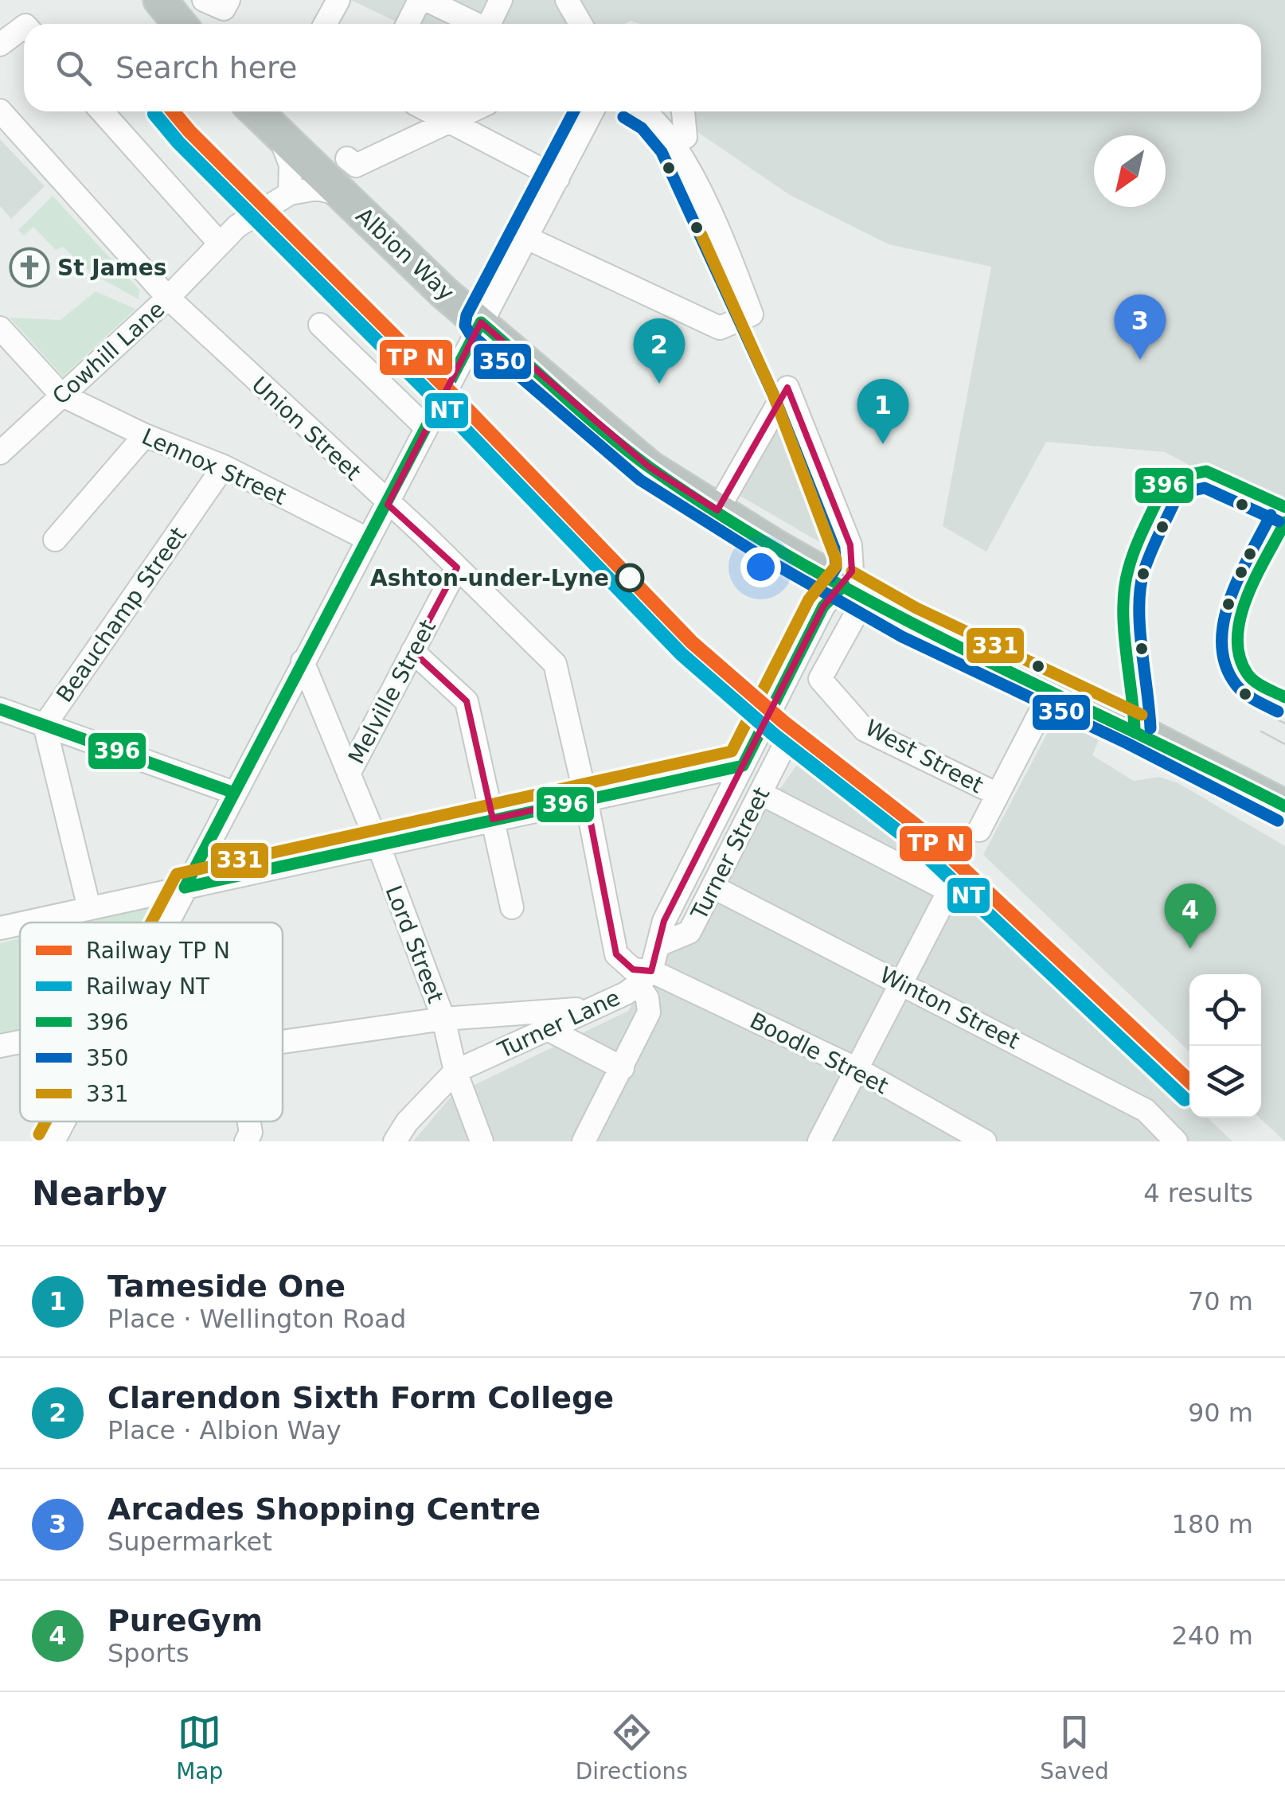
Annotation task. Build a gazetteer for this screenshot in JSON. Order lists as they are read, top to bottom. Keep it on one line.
{"streets":{"highway":["Albion Way"],"street":["Cowhill Lane","Union Street","Lennox Street","Beauchamp Street","Melville Street","West Street","Turner Street","Lord Street","Winton Street","Turner Lane","Boodle Street"]},"crossings":[["Albion Way","West Street"],["Cowhill Lane","Union Street"],["Cowhill Lane","Lennox Street"],["Union Street","Melville Street"],["Union Street","Turner Lane"],["Union Street","Boodle Street"],["Lennox Street","Beauchamp Street"],["Melville Street","Lord Street"],["Turner Street","Winton Street"],["Lord Street","Turner Lane"],["Turner Lane","Boodle Street"]],"places":{"church":["St James"],"other":["Ashton-under-Lyne"]},"lines":["transit line 350","rail line NT","transit line 331","transit line 396"],"legend":["Railway TP N","Railway NT","396","350","331"],"north":"bottom left","page":{"search":"Search here","pins":["3","2","1","4"],"heading":["Nearby","4 results"],"list":[{"mark":"1","name":"Tameside One","note":"Place · Wellington Road","value":"70 m"},{"mark":"2","name":"Clarendon Sixth Form College","note":"Place · Albion Way","value":"90 m"},{"mark":"3","name":"Arcades Shopping Centre","note":"Supermarket","value":"180 m"},{"mark":"4","name":"PureGym","note":"Sports","value":"240 m"}],"nav":["Map","Directions","Saved"]}}
